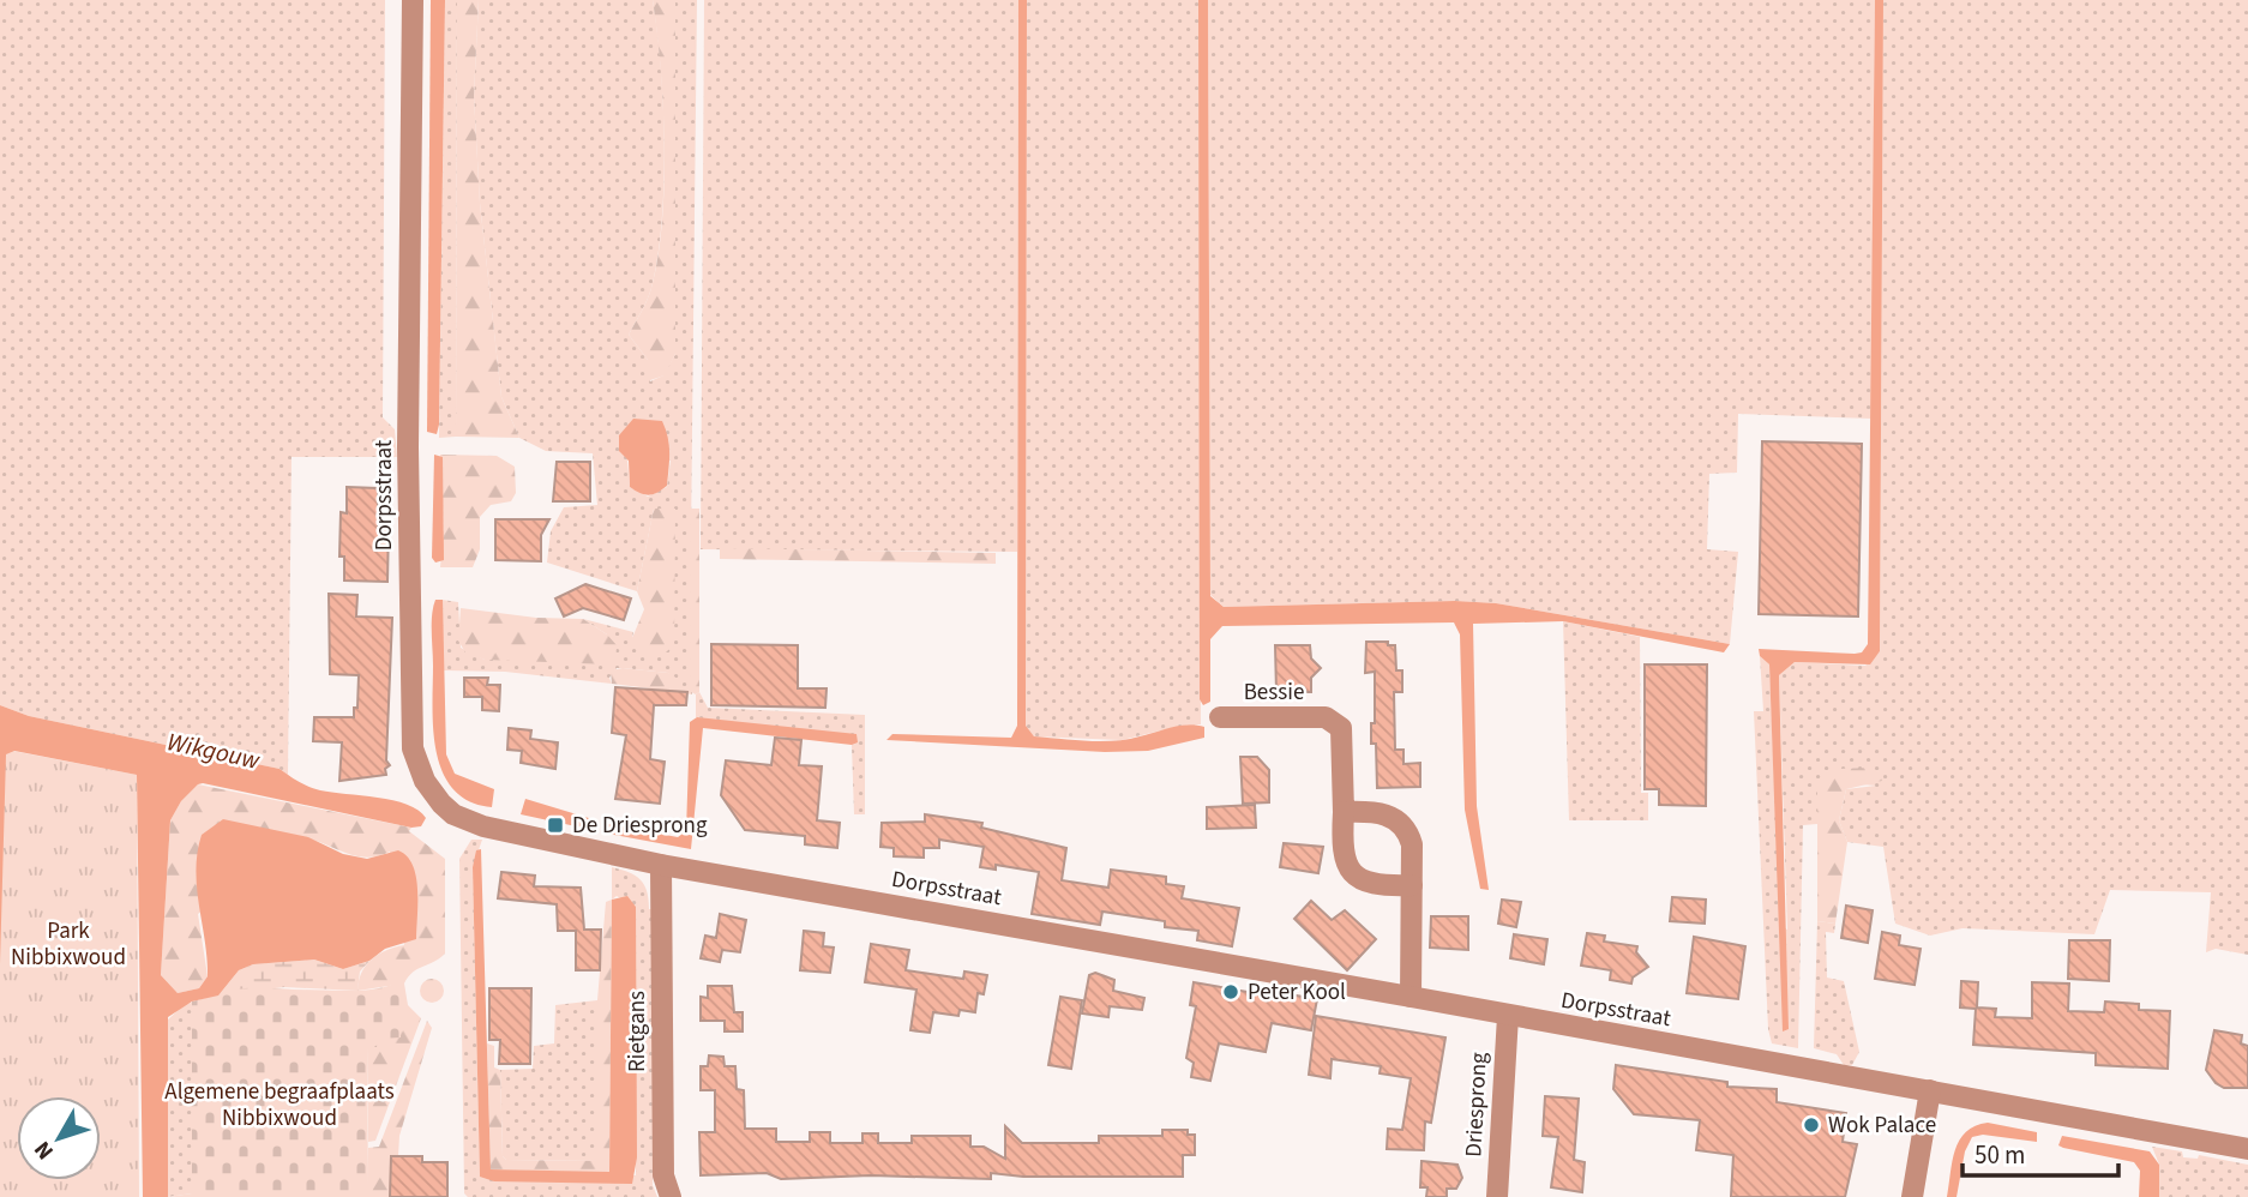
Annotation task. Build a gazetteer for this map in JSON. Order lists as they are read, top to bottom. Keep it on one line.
{"streets":{"street":["Dorpsstraat","Bessie","Rietgans","Driesprong"]},"crossings":[["Dorpsstraat","Rietgans"],["Dorpsstraat","Driesprong"]],"water":["Wikgouw"],"parks":["Park Nibbixwoud","Algemene begraafplaats Nibbixwoud"],"places":{"transit":["De Driesprong"],"other":["Peter Kool","Wok Palace"]},"scale_bar":"50 m","north":"bottom left"}
